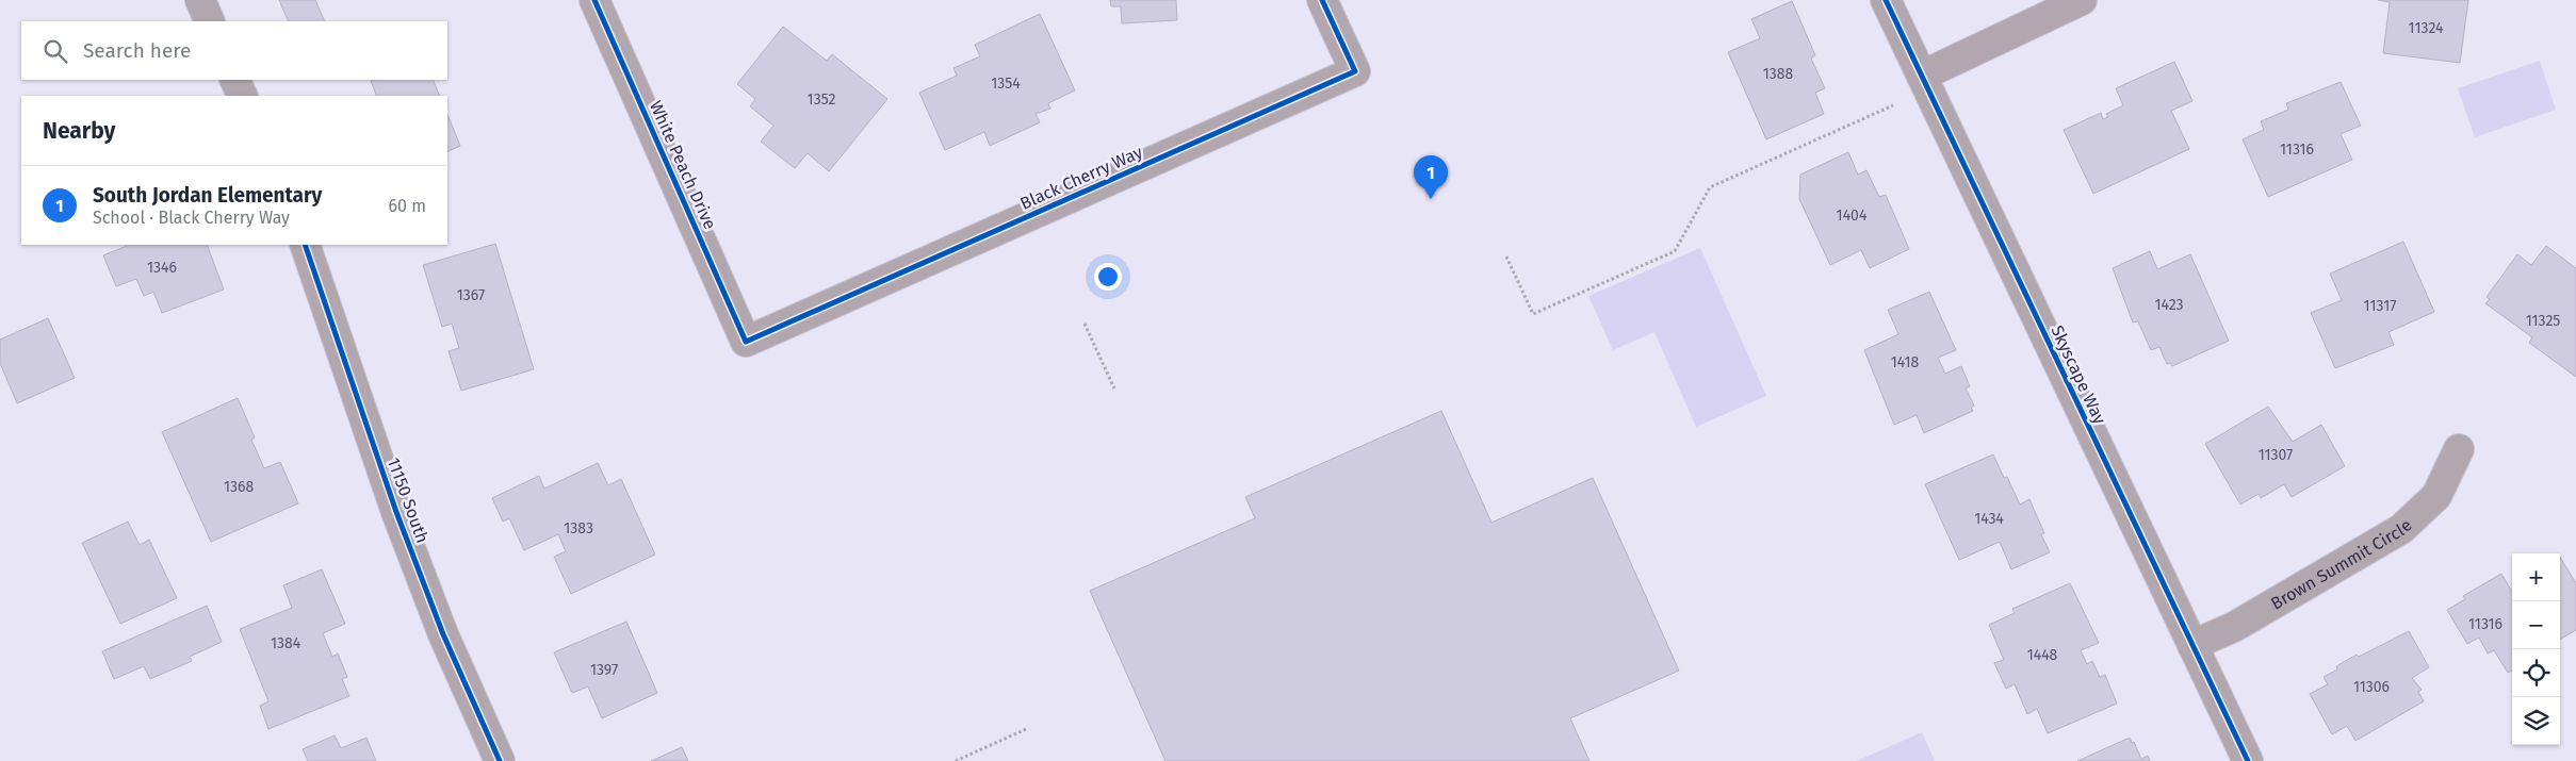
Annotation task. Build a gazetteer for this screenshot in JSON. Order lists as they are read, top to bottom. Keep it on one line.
{"streets":{"street":["White Peach Drive","Black Cherry Way","Skyscape Way","11150 South","Brown Summit Circle"]},"crossings":[["White Peach Drive","Black Cherry Way"],["Skyscape Way","Brown Summit Circle"]],"house_numbers":["11324","1388","1354","1352","11316","1404","1346","1367","1423","11317","11325","1418","11307","1368","1434","1383","11316","1384","1448","1397","11306"],"page":{"search":"Search here","heading":"Nearby","pins":"1","list":[{"mark":"1","name":"South Jordan Elementary","note":"School · Black Cherry Way","value":"60 m"}],"map_buttons":["+","−"]}}
